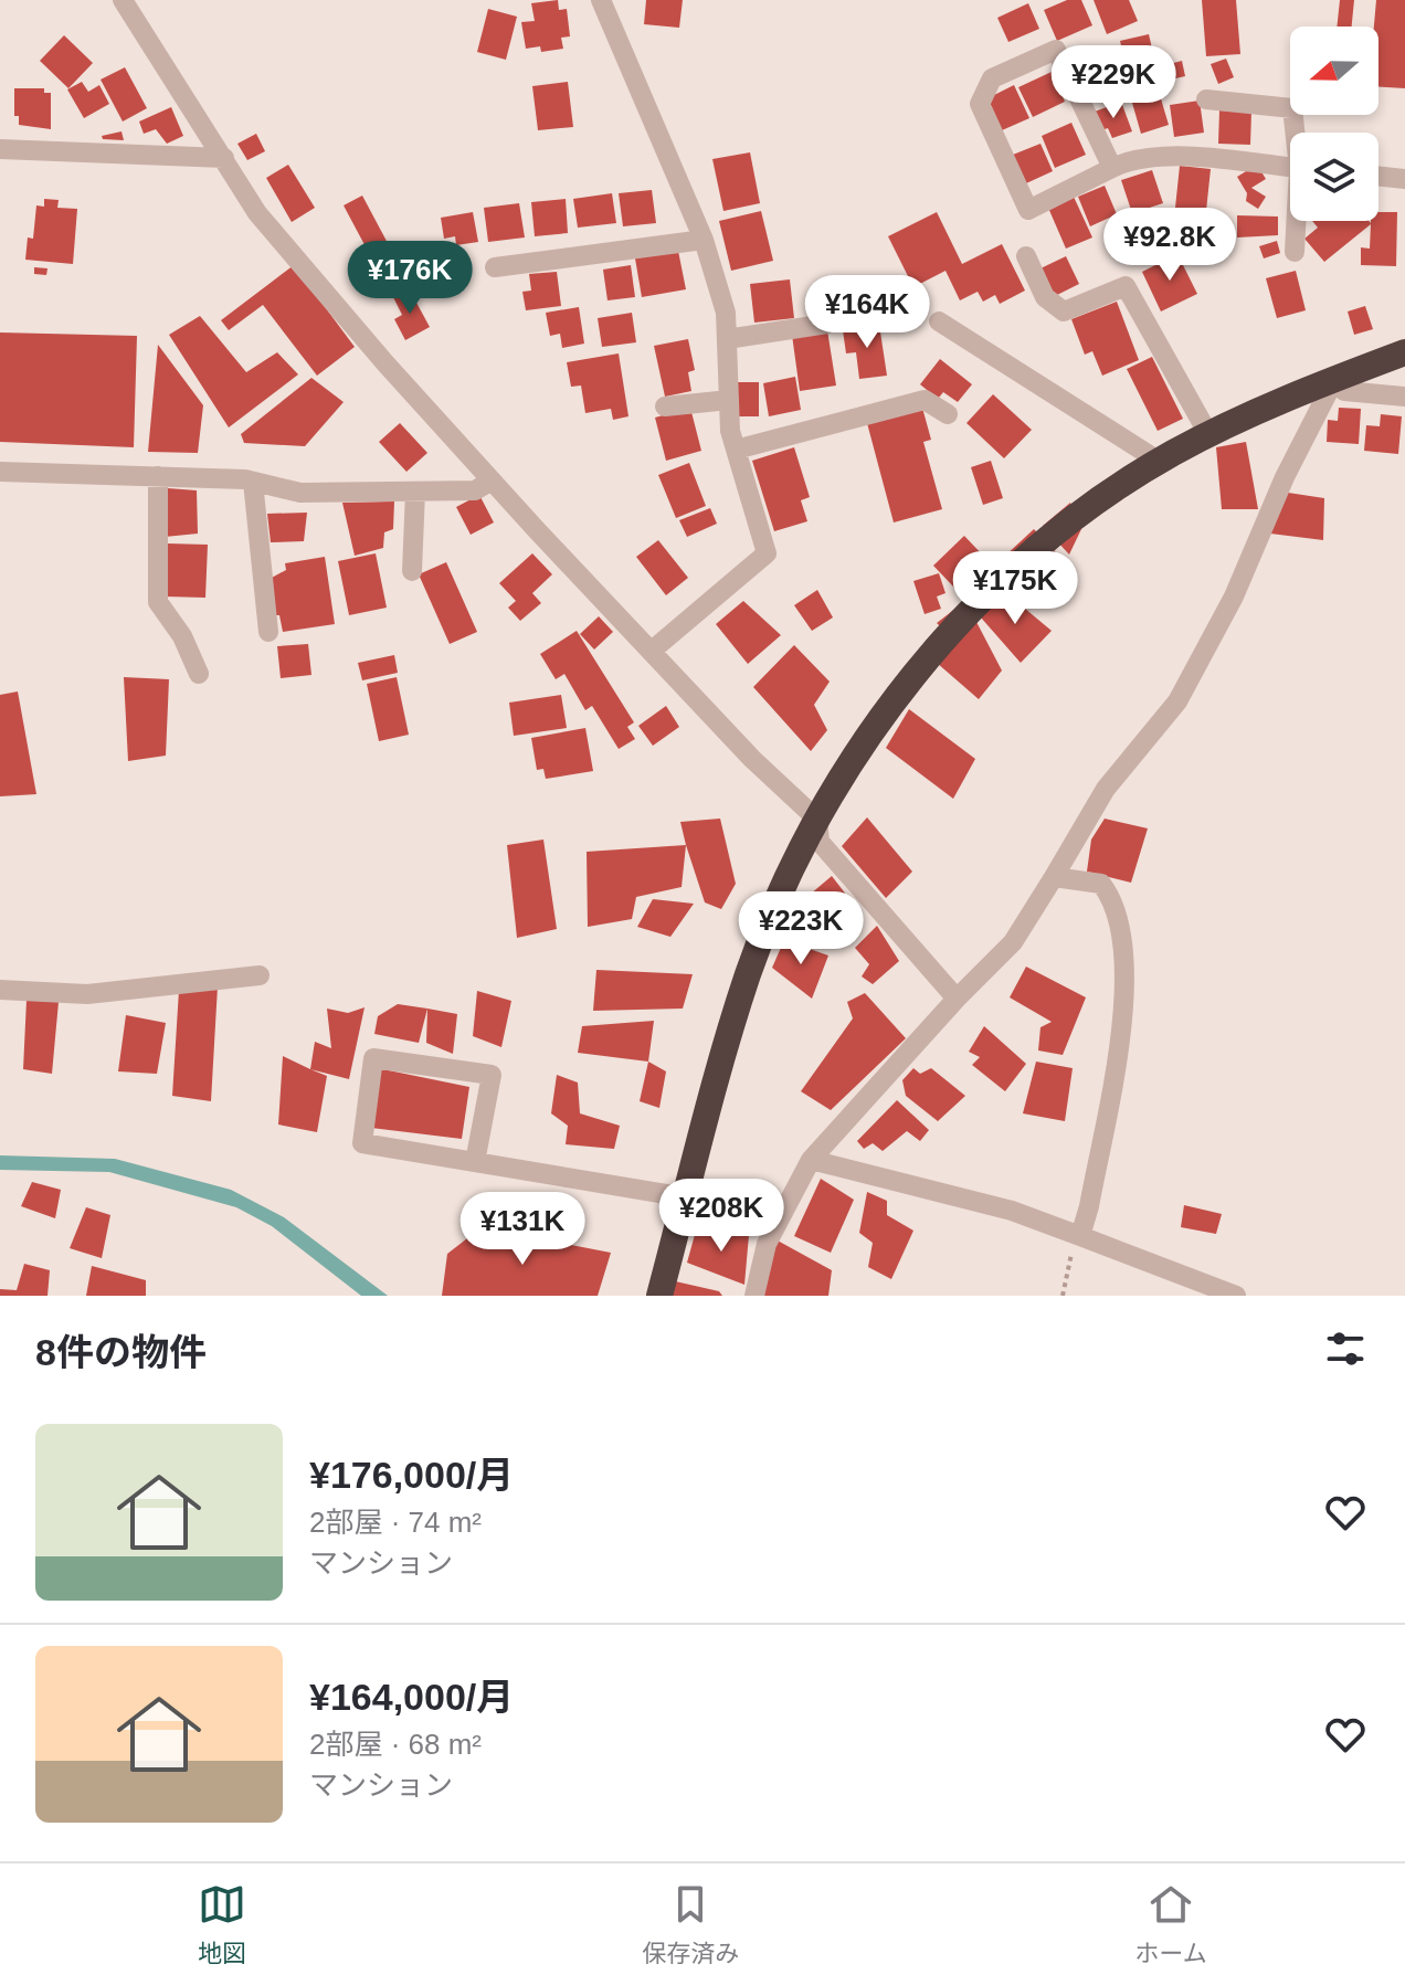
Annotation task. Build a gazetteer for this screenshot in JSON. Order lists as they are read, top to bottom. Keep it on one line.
{"north":"left","page":{"price":["¥229K","¥92.8K","¥176K","¥164K","¥175K","¥223K","¥208K","¥131K"],"heading":"8件の物件","list":[{"name":"¥176,000/月","note":"2部屋 · 74 m² · マンション"},{"name":"¥164,000/月","note":"2部屋 · 68 m² · マンション"}],"tabs":["地図","保存済み","ホーム"]}}
